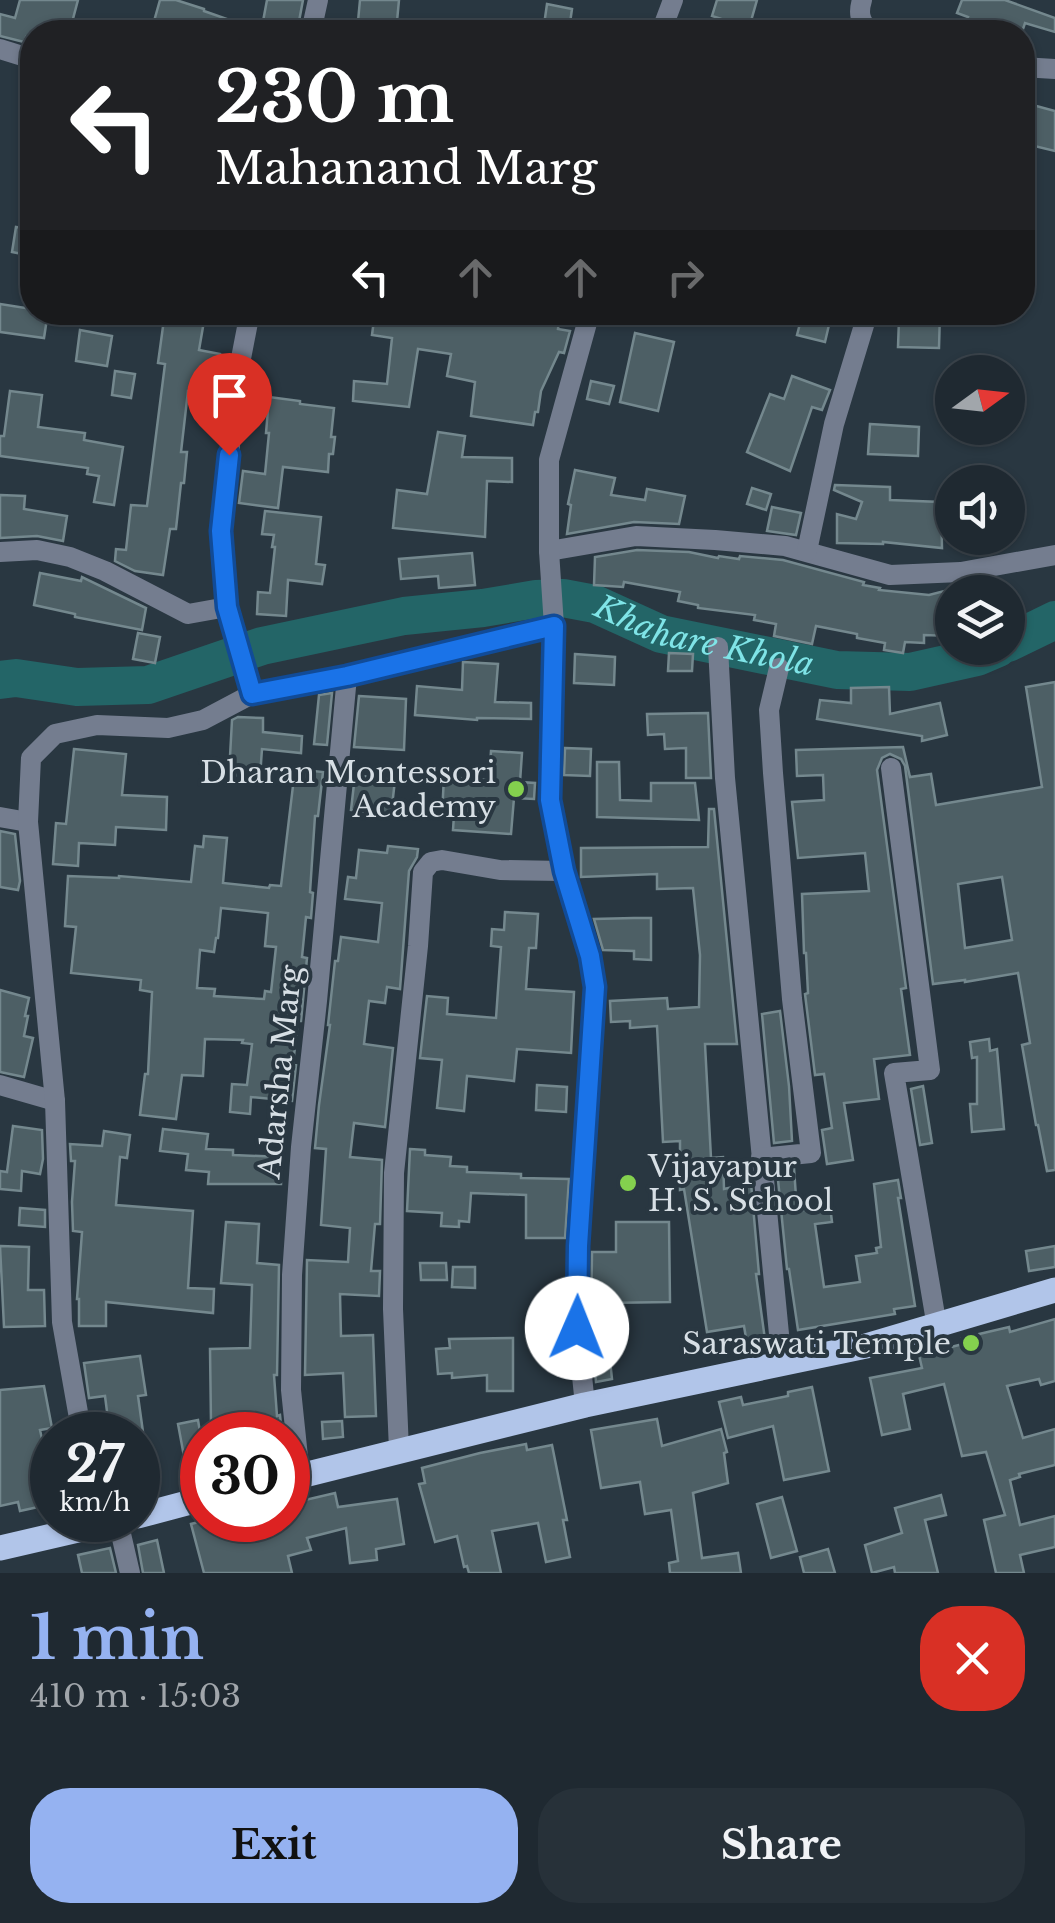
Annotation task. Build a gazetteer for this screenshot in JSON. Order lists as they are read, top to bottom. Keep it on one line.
{"streets":{"street":["Adarsha Marg"]},"water":["Khahare Khola"],"places":["Dharan Montessori Academy","Vijayapur H. S. School","Saraswati Temple"],"north":"right","page":{"turn":["230 m","Mahanand Marg"],"speed":"27 km/h","limit":"30","heading":["1 min","410 m · 15:03"],"buttons":["Exit","Share"]}}
